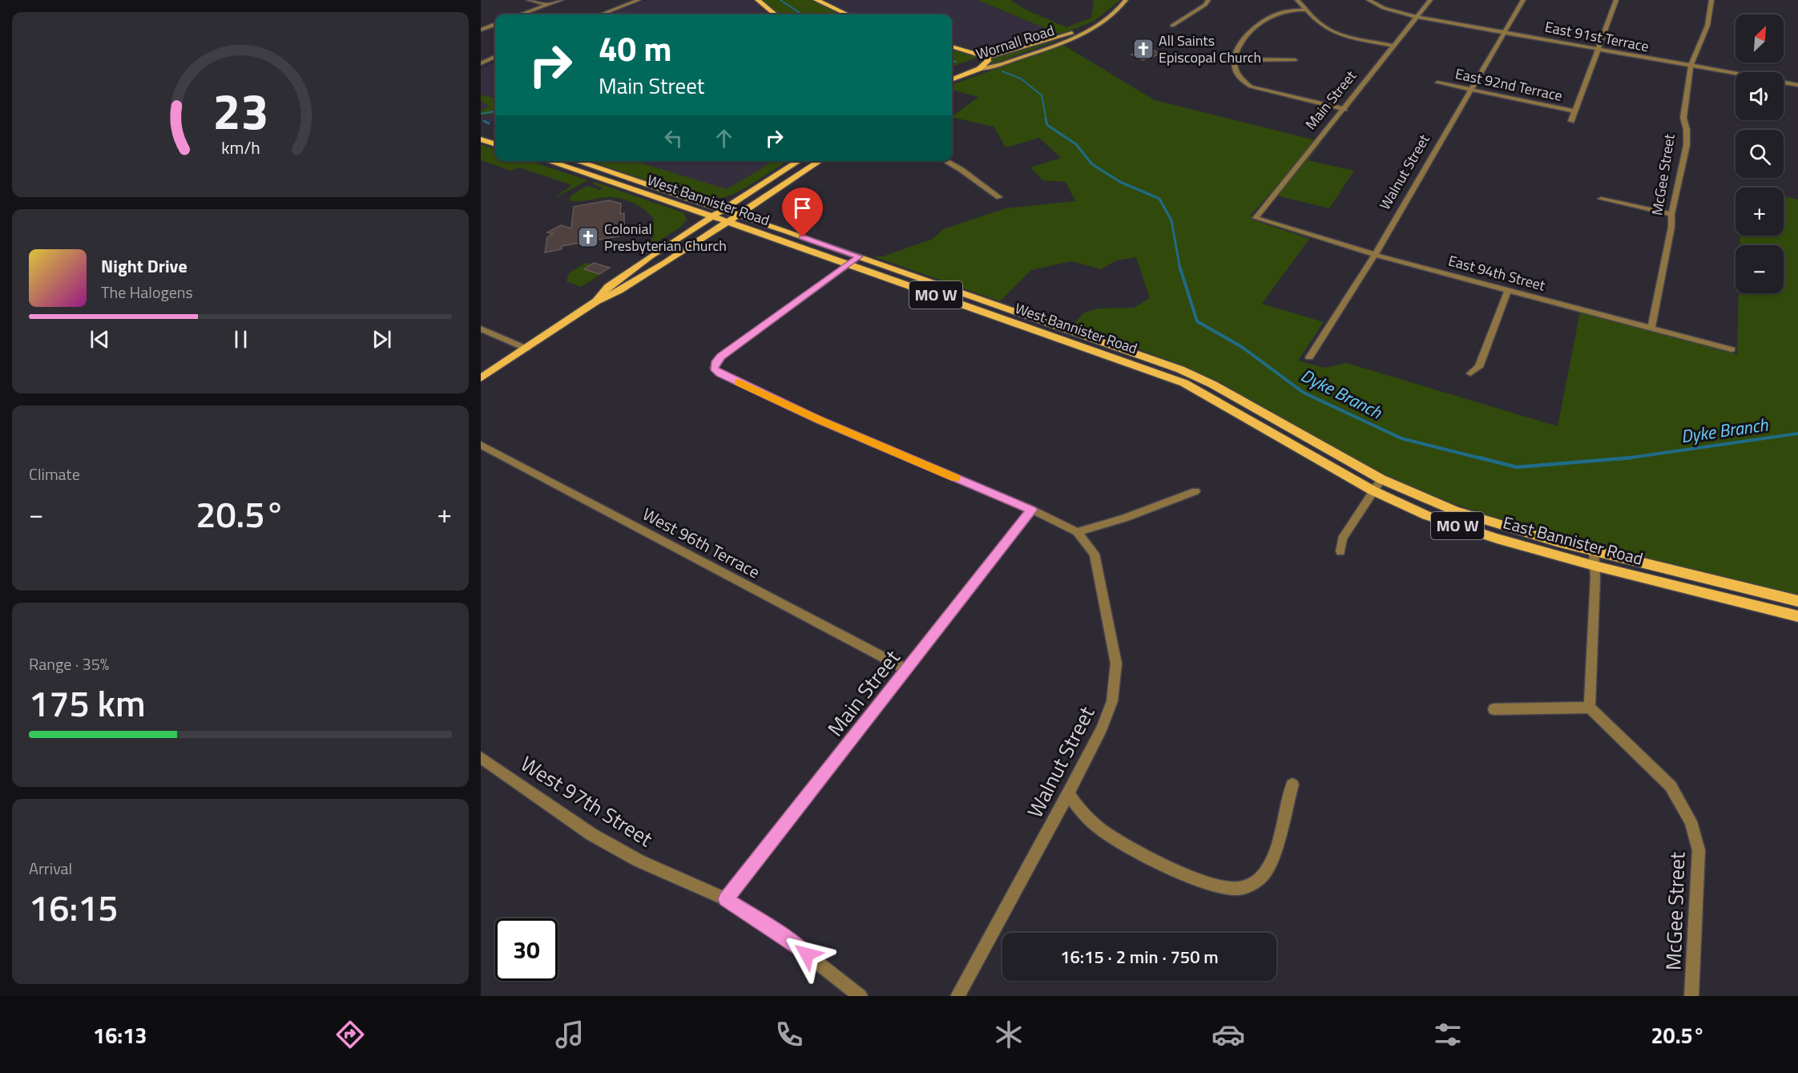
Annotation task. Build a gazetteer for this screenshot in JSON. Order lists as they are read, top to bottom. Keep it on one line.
{"streets":{"main road":["Wornall Road","West Bannister Road","MO W","East Bannister Road"],"street":["East 91st Terrace","East 92nd Terrace","Main Street","Walnut Street","McGee Street","East 94th Street","West 96th Terrace","West 97th Street"]},"crossings":[["East 91st Terrace","Main Street"],["East 91st Terrace","Walnut Street"],["East 91st Terrace","McGee Street"],["East 92nd Terrace","Walnut Street"],["Main Street","East 94th Street"],["Main Street","West 96th Terrace"],["Main Street","West 97th Street"],["Walnut Street","East 94th Street"],["McGee Street","East 94th Street"],["West Bannister Road","East Bannister Road"]],"water":["Dyke Branch"],"places":{"church":["All Saints Episcopal Church","Colonial Presbyterian Church"]},"north":"top right","page":{"map_buttons":["+","−"],"turn":["40 m","Main Street"],"song":["Night Drive","The Halogens"],"tile":["Climate",["Range · 35%","175 km"],["Arrival","16:15"]],"heat":["−","20.5°","+"],"limit":"30","trip":"16:15 · 2 min · 750 m","tabs":["16:13","20.5°"],"gauge":["23","km/h"]}}
